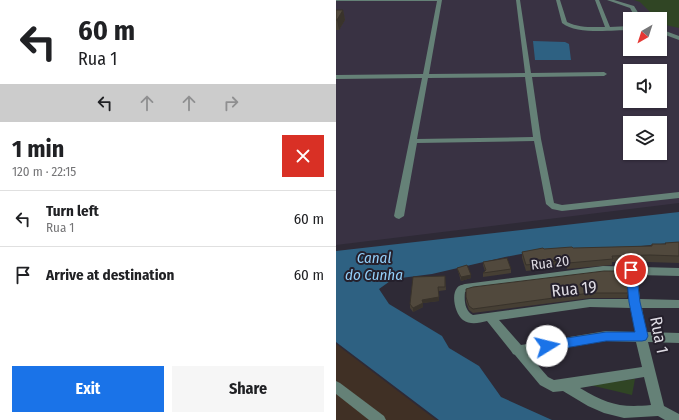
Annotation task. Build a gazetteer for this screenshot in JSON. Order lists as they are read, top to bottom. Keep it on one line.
{"streets":{"street":["Rua 20","Rua 19","Rua 1"]},"crossings":[["Rua 20","Rua 19"],["Rua 20","Rua 1"],["Rua 19","Rua 1"]],"water":["Canal do Cunha"],"north":"bottom left","page":{"turn":["60 m","Rua 1"],"heading":["1 min","120 m · 22:15"],"list":[{"name":"Turn left","note":"Rua 1","value":"60 m"},{"name":"Arrive at destination","value":"60 m"}],"buttons":["Exit","Share"]}}
